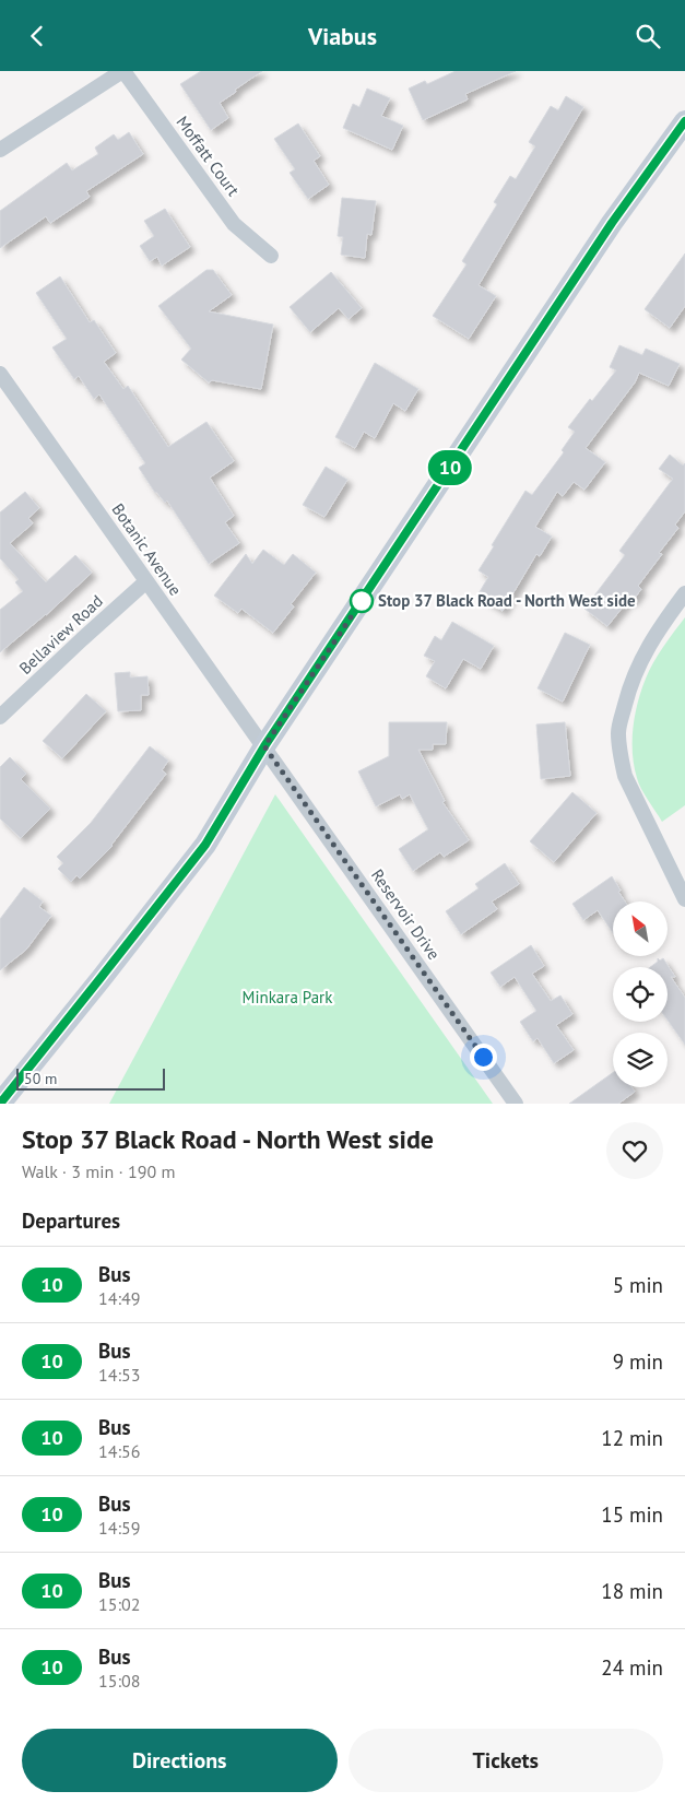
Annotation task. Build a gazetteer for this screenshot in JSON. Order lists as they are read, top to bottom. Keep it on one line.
{"streets":{"street":["Moffatt Court","Botanic Avenue","Bellaview Road","Reservoir Drive"]},"crossings":[["Botanic Avenue","Bellaview Road"],["Botanic Avenue","Reservoir Drive"]],"parks":["Minkara Park"],"places":["Stop 37 Black Road - North West side"],"lines":["bus line 10"],"scale_bar":"50 m","north":"top left","page":{"header":"Viabus","on_map":"10","scale":"50 m","heading":[["Stop 37 Black Road - North West side","Walk · 3 min · 190 m"],"Departures"],"list":[{"mark":"10","name":"Bus","note":"14:49","value":"5 min"},{"mark":"10","name":"Bus","note":"14:53","value":"9 min"},{"mark":"10","name":"Bus","note":"14:56","value":"12 min"},{"mark":"10","name":"Bus","note":"14:59","value":"15 min"},{"mark":"10","name":"Bus","note":"15:02","value":"18 min"},{"mark":"10","name":"Bus","note":"15:08","value":"24 min"}],"buttons":["Directions","Tickets"]}}
